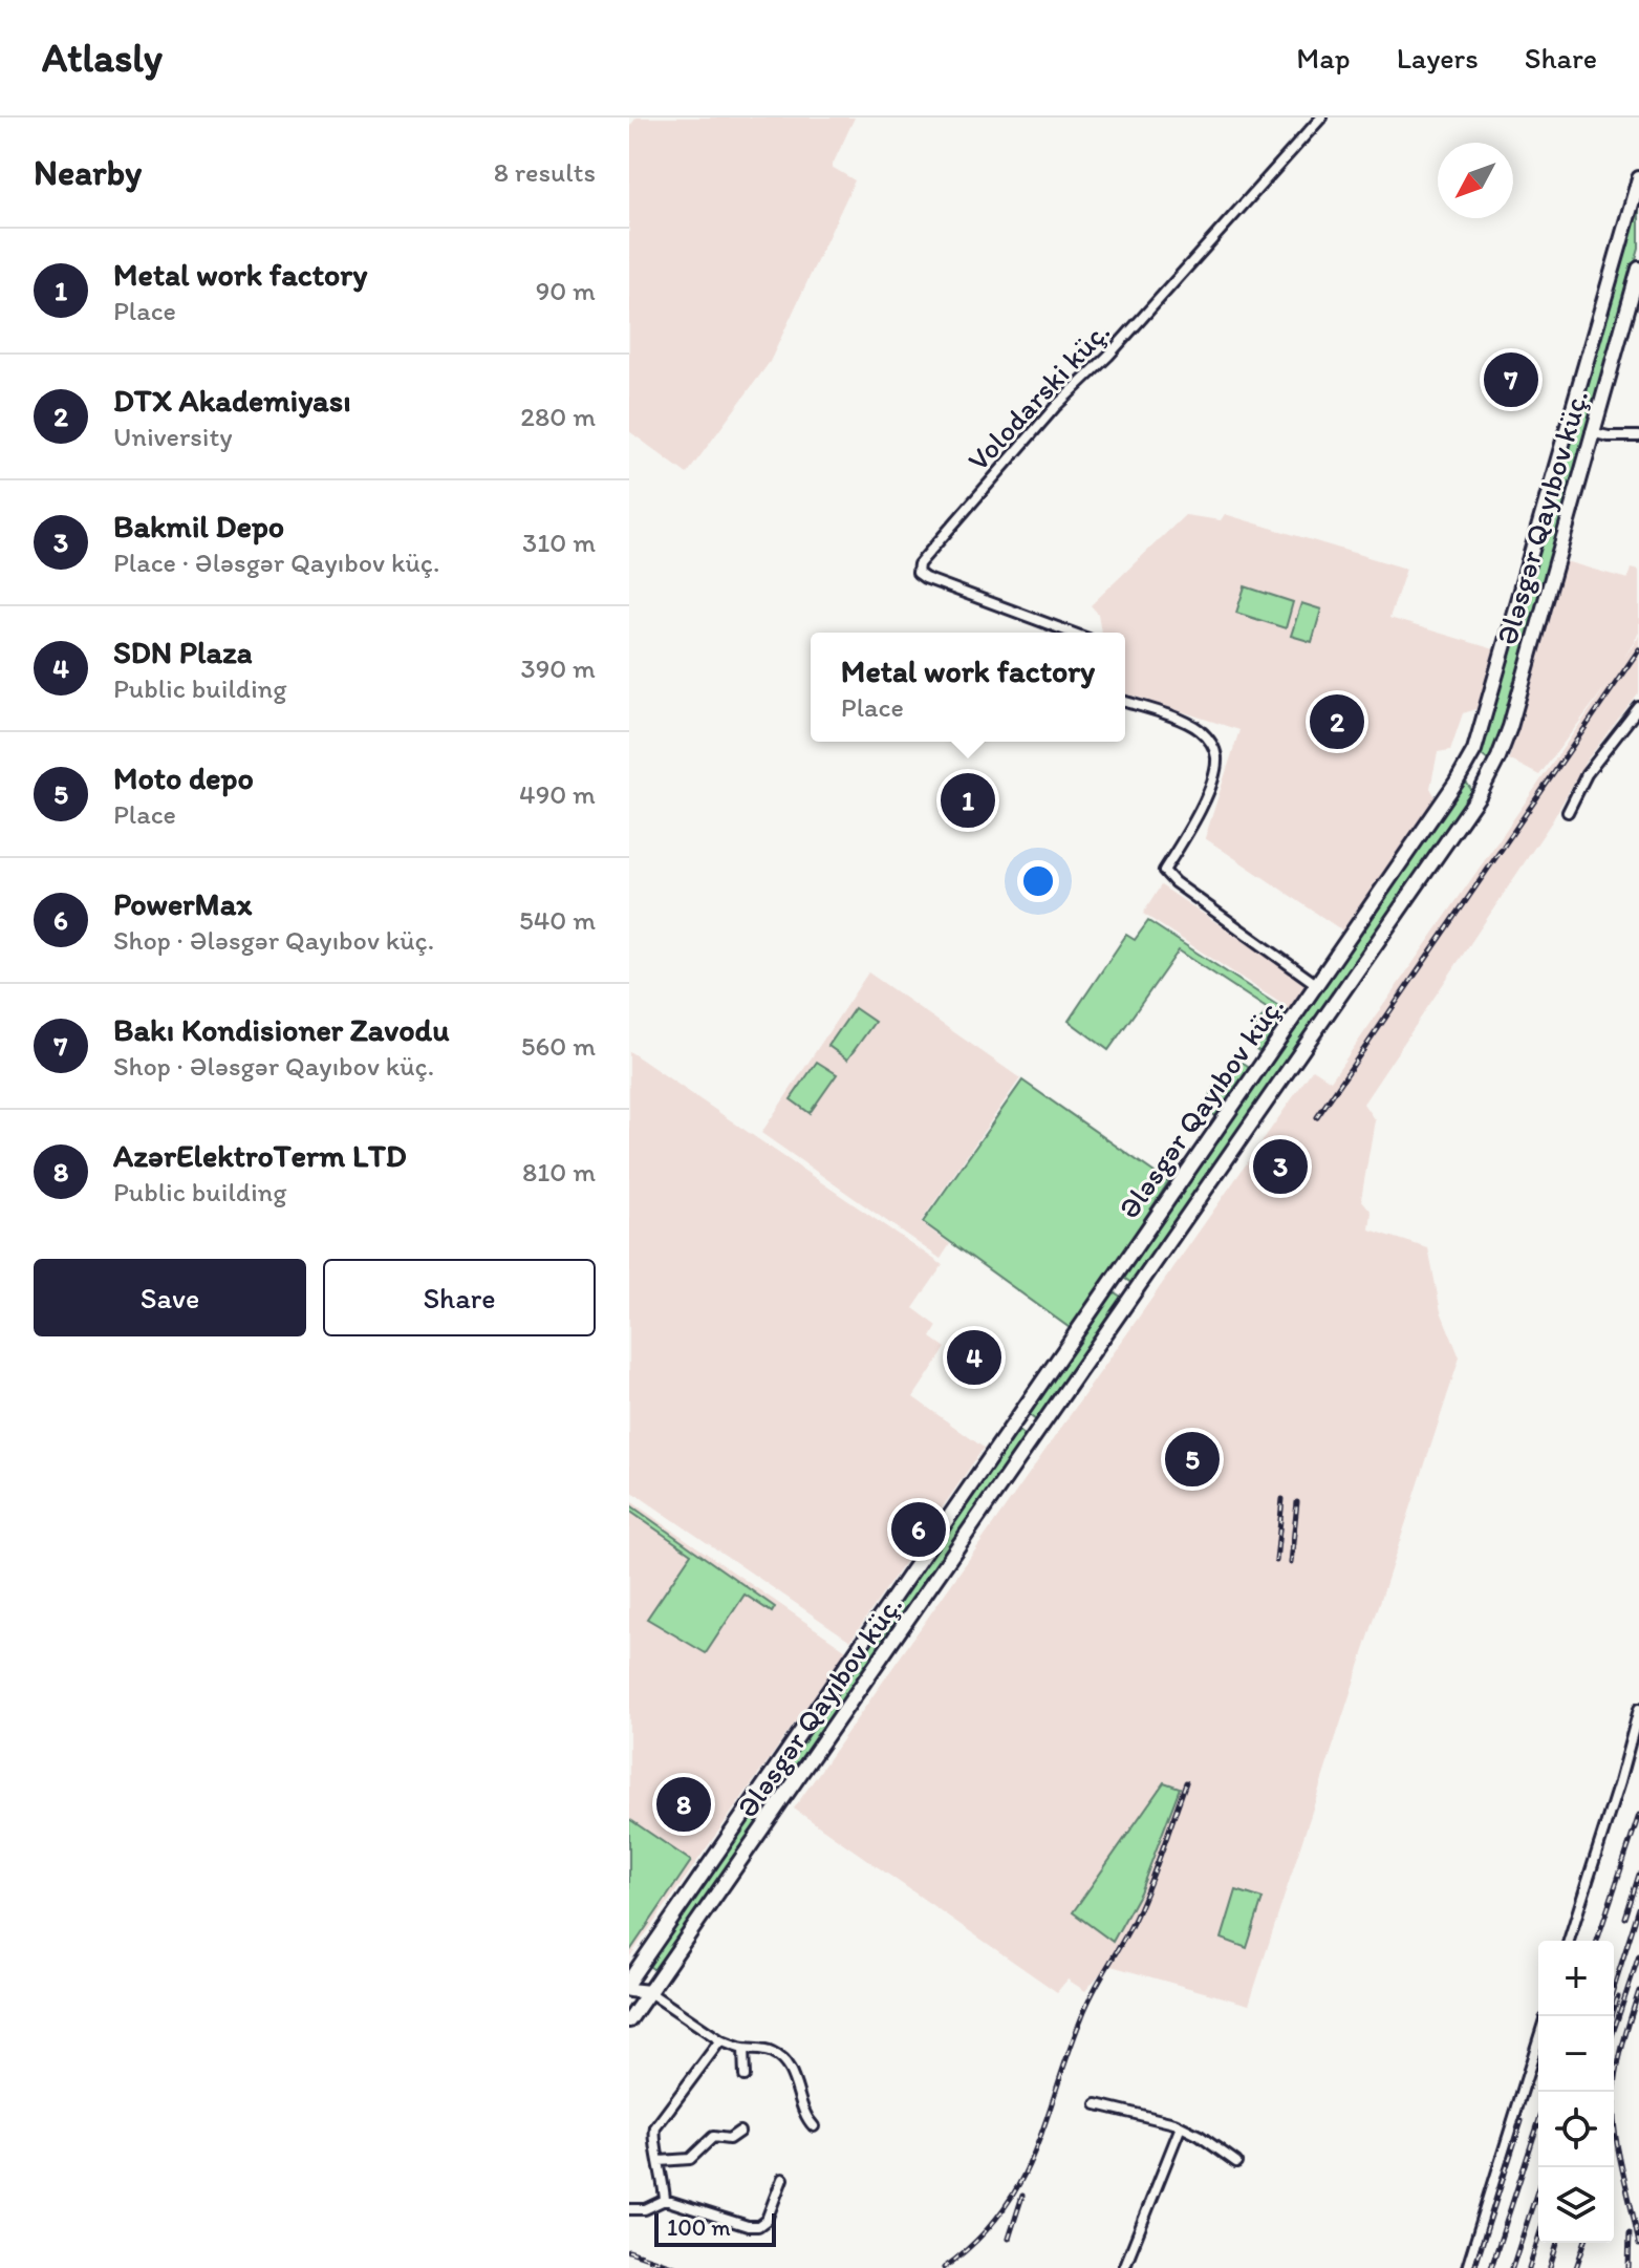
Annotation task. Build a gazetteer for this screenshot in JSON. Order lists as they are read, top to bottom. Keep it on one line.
{"streets":{"main road":["Ələsgər Qayıbov küç."],"street":["Volodarski küç."]},"scale_bar":"100 m","north":"bottom left","page":{"header":"Atlasly","nav":["Map","Layers","Share"],"heading":["Nearby","8 results"],"list":[{"mark":"1","name":"Metal work factory","note":"Place","value":"90 m"},{"mark":"2","name":"DTX Akademiyası","note":"University","value":"280 m"},{"mark":"3","name":"Bakmil Depo","note":"Place · Ələsgər Qayıbov küç.","value":"310 m"},{"mark":"4","name":"SDN Plaza","note":"Public building","value":"390 m"},{"mark":"5","name":"Moto depo","note":"Place","value":"490 m"},{"mark":"6","name":"PowerMax","note":"Shop · Ələsgər Qayıbov küç.","value":"540 m"},{"mark":"7","name":"Bakı Kondisioner Zavodu","note":"Shop · Ələsgər Qayıbov küç.","value":"560 m"},{"mark":"8","name":"AzərElektroTerm LTD","note":"Public building","value":"810 m"}],"pins":["7","2","1","3","4","5","6","8"],"popup":["Metal work factory","Place"],"buttons":["Save","Share"],"map_buttons":["+","−"],"scale":"100 m"}}
